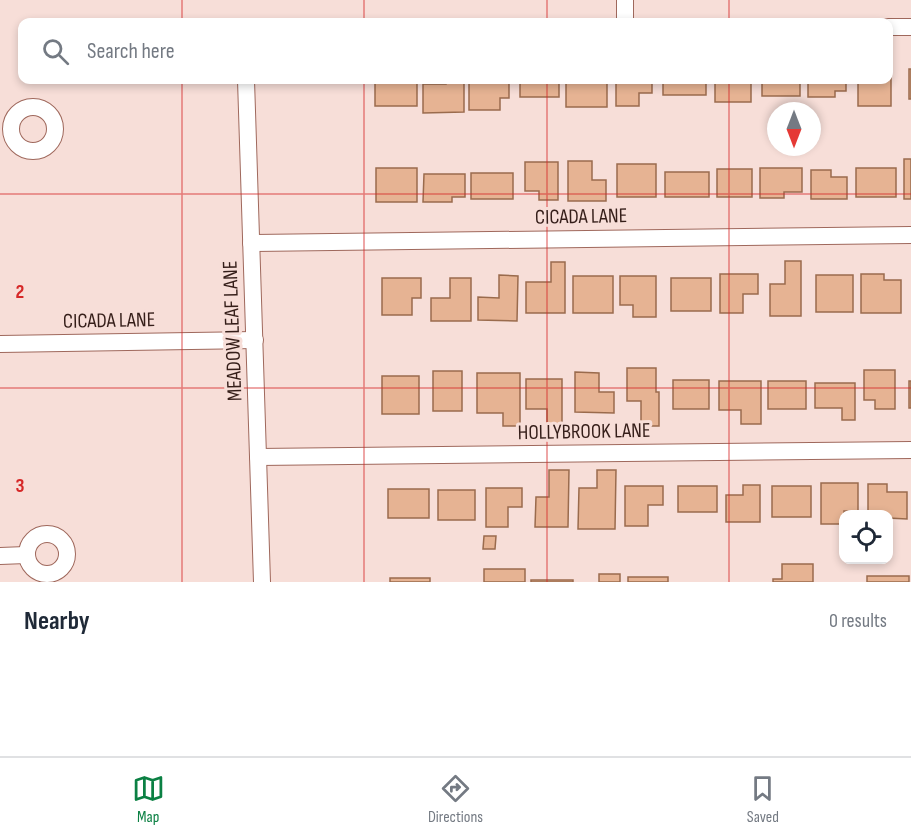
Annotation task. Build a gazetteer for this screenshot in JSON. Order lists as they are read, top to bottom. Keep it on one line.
{"streets":{"street":["CICADA LANE","MEADOW LEAF LANE","HOLLYBROOK LANE"]},"crossings":[["CICADA LANE","MEADOW LEAF LANE"],["MEADOW LEAF LANE","HOLLYBROOK LANE"]],"north":"bottom","page":{"search":"Search here","heading":["Nearby","0 results"],"nav":["Map","Directions","Saved"]},"grid":{"rows":["2","3"]}}
